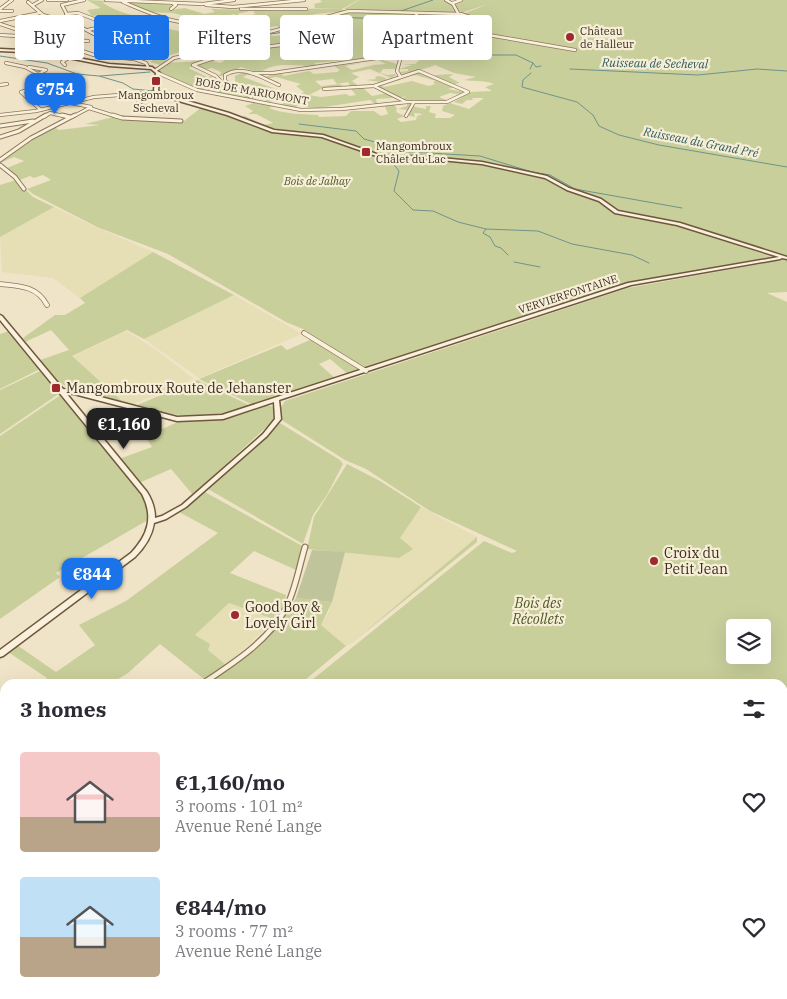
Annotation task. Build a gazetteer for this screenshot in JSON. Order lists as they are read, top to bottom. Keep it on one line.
{"streets":{"main road":["VERVIERFONTAINE"],"street":["BOIS DE MARIOMONT"]},"water":["Ruisseau de Secheval","Ruisseau du Grand Pré"],"parks":["Bois de Jalhay","Bois des Récollets"],"places":{"other":["Château de Halleur","Croix du Petit Jean","Good Boy & Lovely Girl"],"transit":["Mangombroux Secheval","Mangombroux Châlet du Lac","Mangombroux Route de Jehanster"]},"page":{"chip":["Buy","Rent","Filters","New","Apartment"],"price":["€754","€1,160","€844"],"heading":"3 homes","list":[{"name":"€1,160/mo","note":"3 rooms · 101 m² · Avenue René Lange"},{"name":"€844/mo","note":"3 rooms · 77 m² · Avenue René Lange"}]}}
